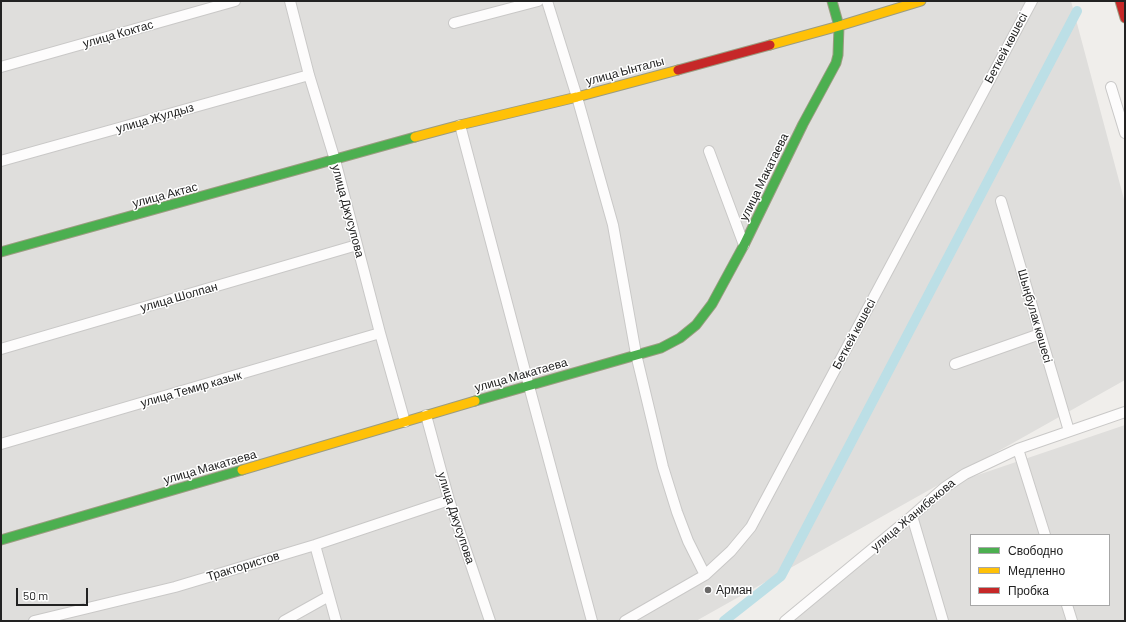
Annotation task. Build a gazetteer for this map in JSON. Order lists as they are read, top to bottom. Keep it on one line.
{"streets":{"street":["улица Коктас","Беткей көшесі","улица Ынталы","улица Жулдыз","улица Макатаева","улица Актас","улица Джусупова","улица Шолпан","Шыңбулак көшесі","улица Темир казык","улица Жанибекова","Трактористов"]},"crossings":[["улица Ынталы","улица Макатаева"],["улица Ынталы","улица Актас"],["улица Ынталы","улица Джусупова"],["улица Жулдыз","улица Джусупова"],["улица Макатаева","улица Джусупова"],["улица Актас","улица Джусупова"],["улица Джусупова","улица Шолпан"],["улица Джусупова","улица Темир казык"],["улица Джусупова","Трактористов"],["Шыңбулак көшесі","улица Жанибекова"]],"places":["Арман"],"legend":["Свободно","Медленно","Пробка"],"scale_bar":"50 m"}
